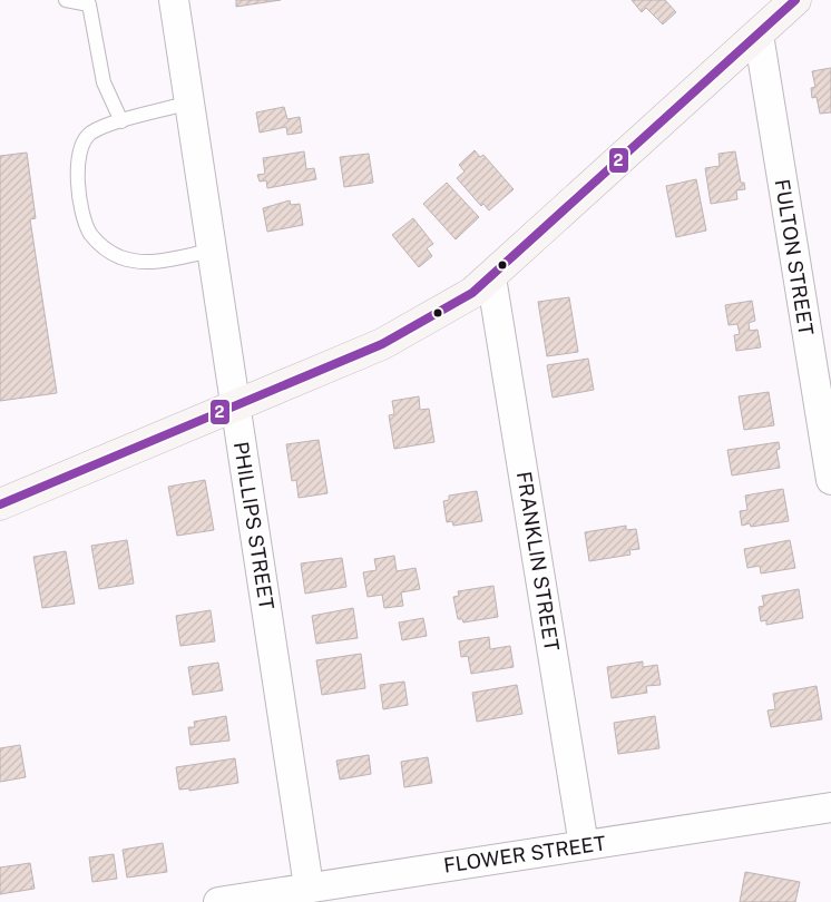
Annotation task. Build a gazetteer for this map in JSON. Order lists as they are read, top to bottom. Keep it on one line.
{"streets":{"street":["FULTON STREET","PHILLIPS STREET","FRANKLIN STREET","FLOWER STREET"]},"crossings":[["PHILLIPS STREET","FLOWER STREET"],["FRANKLIN STREET","FLOWER STREET"]],"lines":["transit line 2"]}
